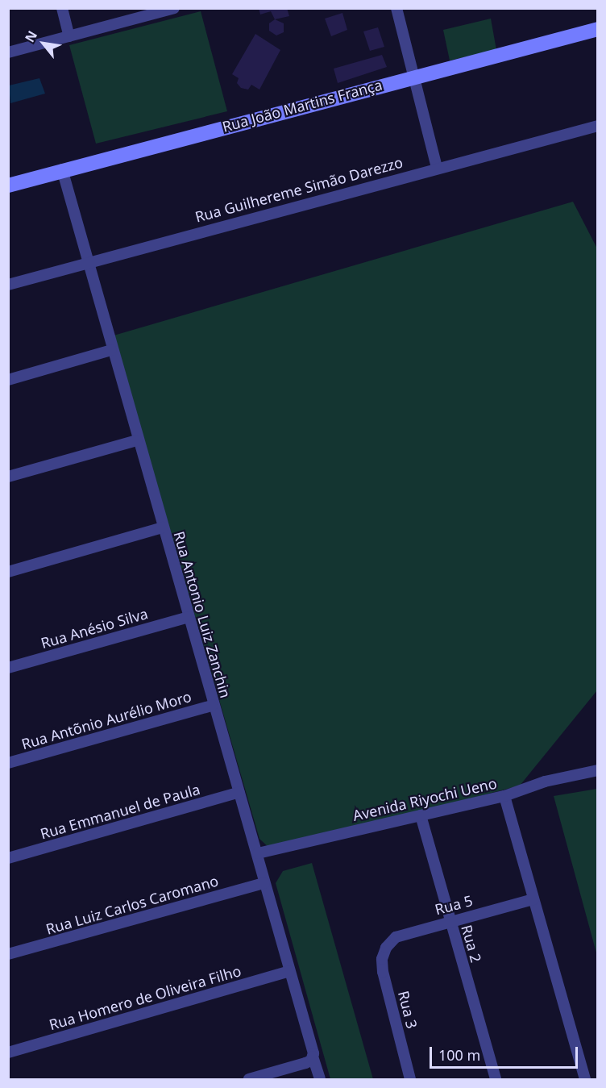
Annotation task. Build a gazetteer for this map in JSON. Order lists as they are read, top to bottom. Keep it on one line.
{"streets":{"main road":["Rua João Martins França"],"street":["Rua Guilhereme Simão Darezzo","Rua Antonio Luiz Zanchin","Rua Anésio Silva","Rua Antõnio Aurélio Moro","Avenida Riyochi Ueno","Rua Emmanuel de Paula","Rua Luiz Carlos Caromano","Rua 5","Rua 2","Rua Homero de Oliveira Filho","Rua 3"]},"crossings":[["Rua João Martins França","Rua Antonio Luiz Zanchin"],["Rua Guilhereme Simão Darezzo","Rua Antonio Luiz Zanchin"],["Rua Antonio Luiz Zanchin","Rua Anésio Silva"],["Rua Antonio Luiz Zanchin","Rua Antõnio Aurélio Moro"],["Rua Antonio Luiz Zanchin","Avenida Riyochi Ueno"],["Rua Antonio Luiz Zanchin","Rua Emmanuel de Paula"],["Rua Antonio Luiz Zanchin","Rua Luiz Carlos Caromano"],["Rua Antonio Luiz Zanchin","Rua Homero de Oliveira Filho"],["Avenida Riyochi Ueno","Rua 2"],["Rua 5","Rua 2"],["Rua 5","Rua 3"]],"scale_bar":"100 m","north":"top left"}
